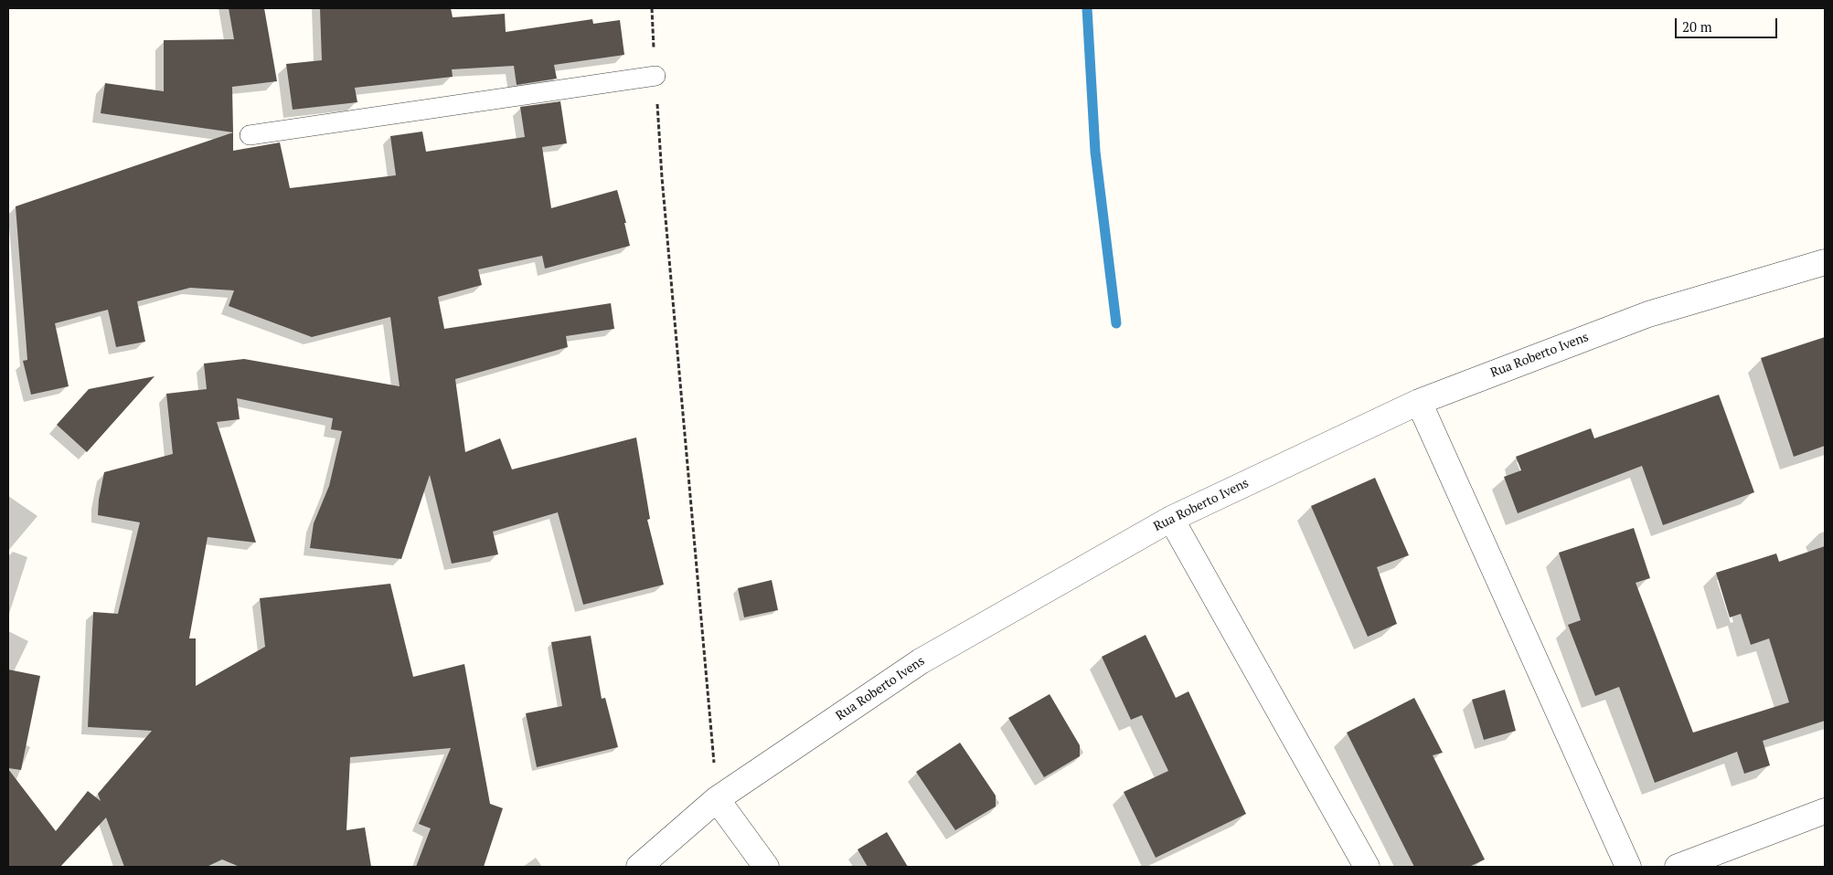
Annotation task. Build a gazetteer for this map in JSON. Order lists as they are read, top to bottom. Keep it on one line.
{"streets":{"street":["Rua Roberto Ivens"]},"scale_bar":"20 m"}
